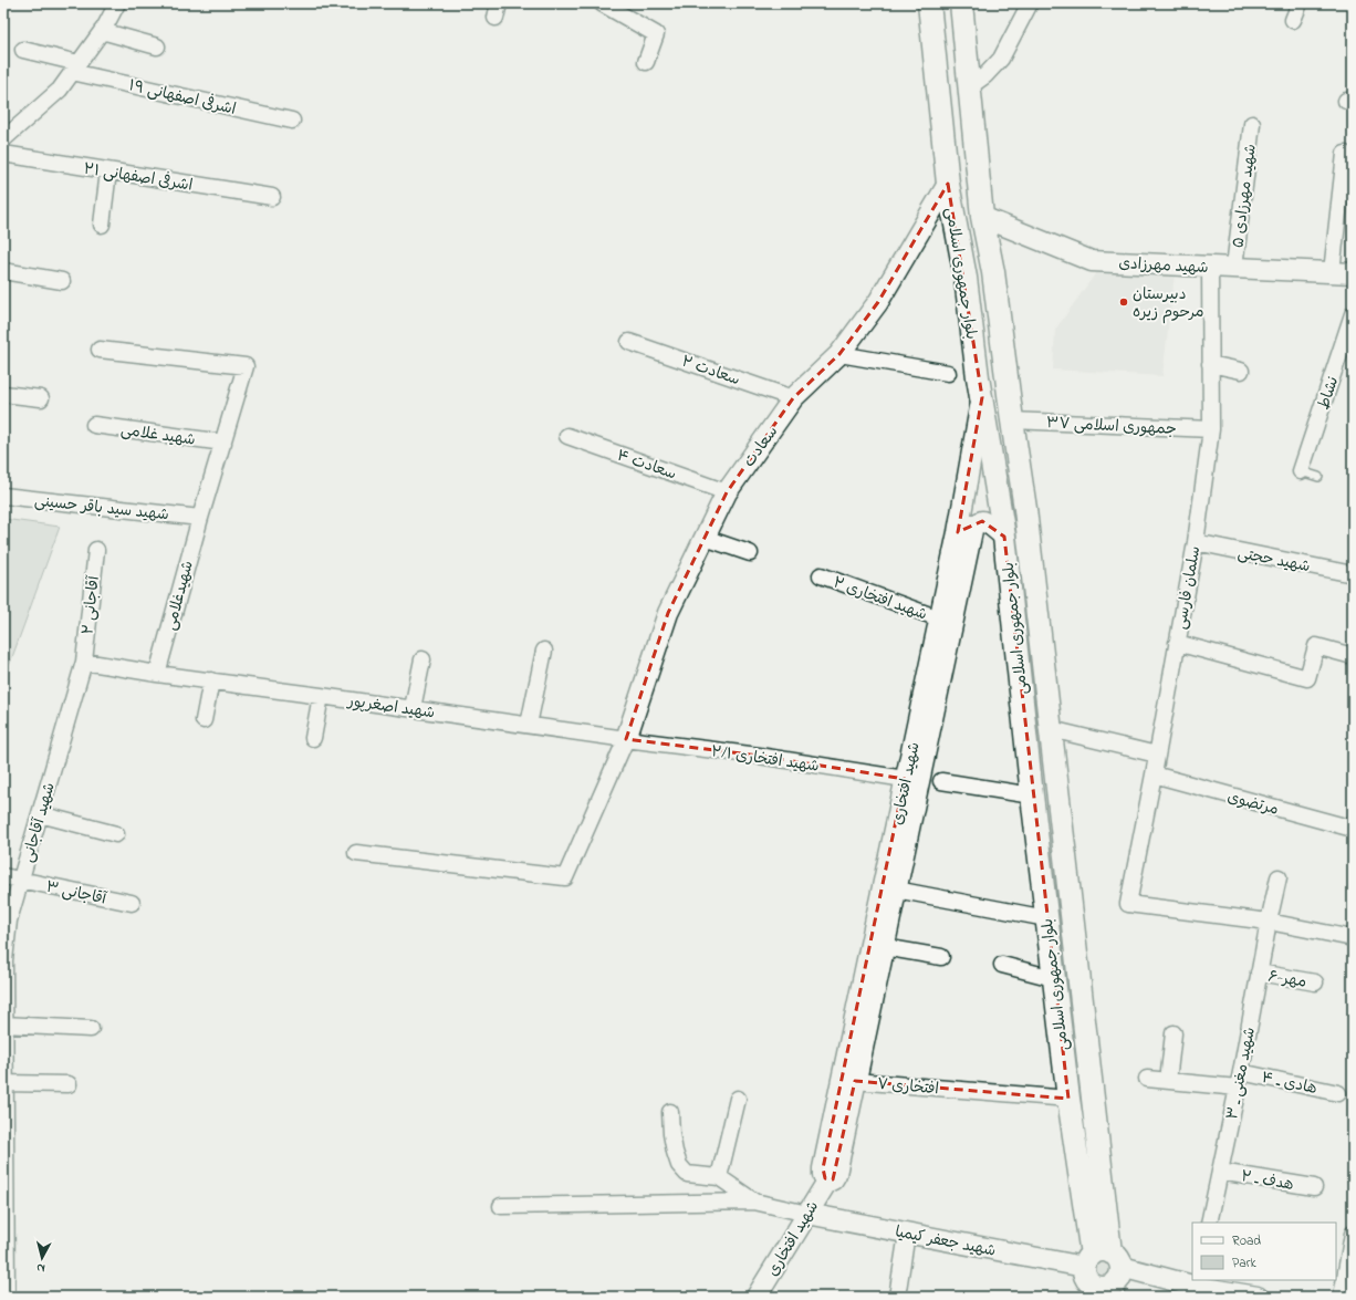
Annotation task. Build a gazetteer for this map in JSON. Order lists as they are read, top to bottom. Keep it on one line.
{"streets":{"main road":["بلوار جمهوری اسلامی"],"street":["اشرفی اصفهانی ۱۹","اشرفی اصفهانی ۲۱","شهید مهرزادی ۵","شهید مهرزادی","سعادت ۲","نشاط","جمهوری اسلامی ۳۷","شهید غلامی","سعادت","سعادت ۴","شهید سید باقر حسینی","شهید حجتی","سلمان فارسی","شهیدغلامی","شهید افتخاری ۲","آقاجانی ۲","شهید اصغرپور","شهید افتخاری ۲/۱","شهید افتخاری","مرتضوی","شهید آقاجانی","آقاجانی ۳","مهر-۶","شهید مغنی ـ ۳","هادی ـ ۴","افتخاری ۷","هدف ـ ۲","شهید جعفر کیمیا"]},"crossings":[["شهید مهرزادی ۵","شهید مهرزادی"],["شهید مهرزادی","بلوار جمهوری اسلامی"],["شهید مهرزادی","سلمان فارسی"],["بلوار جمهوری اسلامی","جمهوری اسلامی ۳۷"],["بلوار جمهوری اسلامی","سعادت"],["بلوار جمهوری اسلامی","شهید افتخاری"],["بلوار جمهوری اسلامی","افتخاری ۷"],["بلوار جمهوری اسلامی","شهید جعفر کیمیا"],["سعادت ۲","سعادت"],["جمهوری اسلامی ۳۷","سلمان فارسی"],["شهید غلامی","شهیدغلامی"],["سعادت","سعادت ۴"],["سعادت","شهید اصغرپور"],["سعادت","شهید افتخاری ۲/۱"],["شهید سید باقر حسینی","شهیدغلامی"],["شهید حجتی","سلمان فارسی"],["سلمان فارسی","مرتضوی"],["سلمان فارسی","شهید مغنی ـ ۳"],["شهیدغلامی","شهید اصغرپور"],["شهید افتخاری ۲","شهید افتخاری"],["آقاجانی ۲","شهید آقاجانی"],["شهید اصغرپور","شهید افتخاری ۲/۱"],["شهید افتخاری ۲/۱","شهید افتخاری"],["شهید افتخاری","شهید جعفر کیمیا"],["شهید آقاجانی","آقاجانی ۳"],["مهر-۶","شهید مغنی ـ ۳"],["شهید مغنی ـ ۳","هادی ـ ۴"],["شهید مغنی ـ ۳","هدف ـ ۲"]],"places":["دبیرستان مرحوم زیره"],"legend":["Road","Park"],"north":"bottom"}
